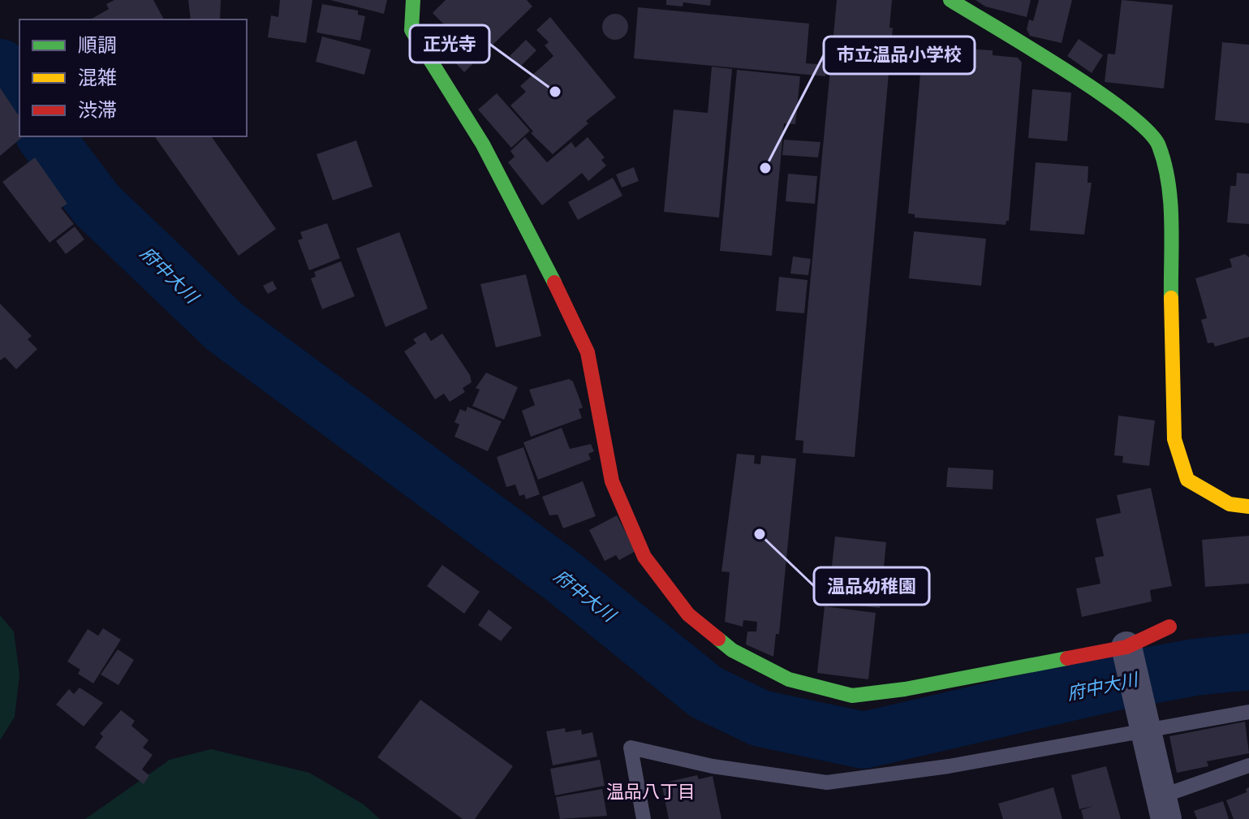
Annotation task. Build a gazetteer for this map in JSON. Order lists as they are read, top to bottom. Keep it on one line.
{"districts":["温品八丁目"],"water":["府中大川"],"places":["正光寺","市立温品小学校","温品幼稚園"],"legend":["順調","混雑","渋滞"]}
